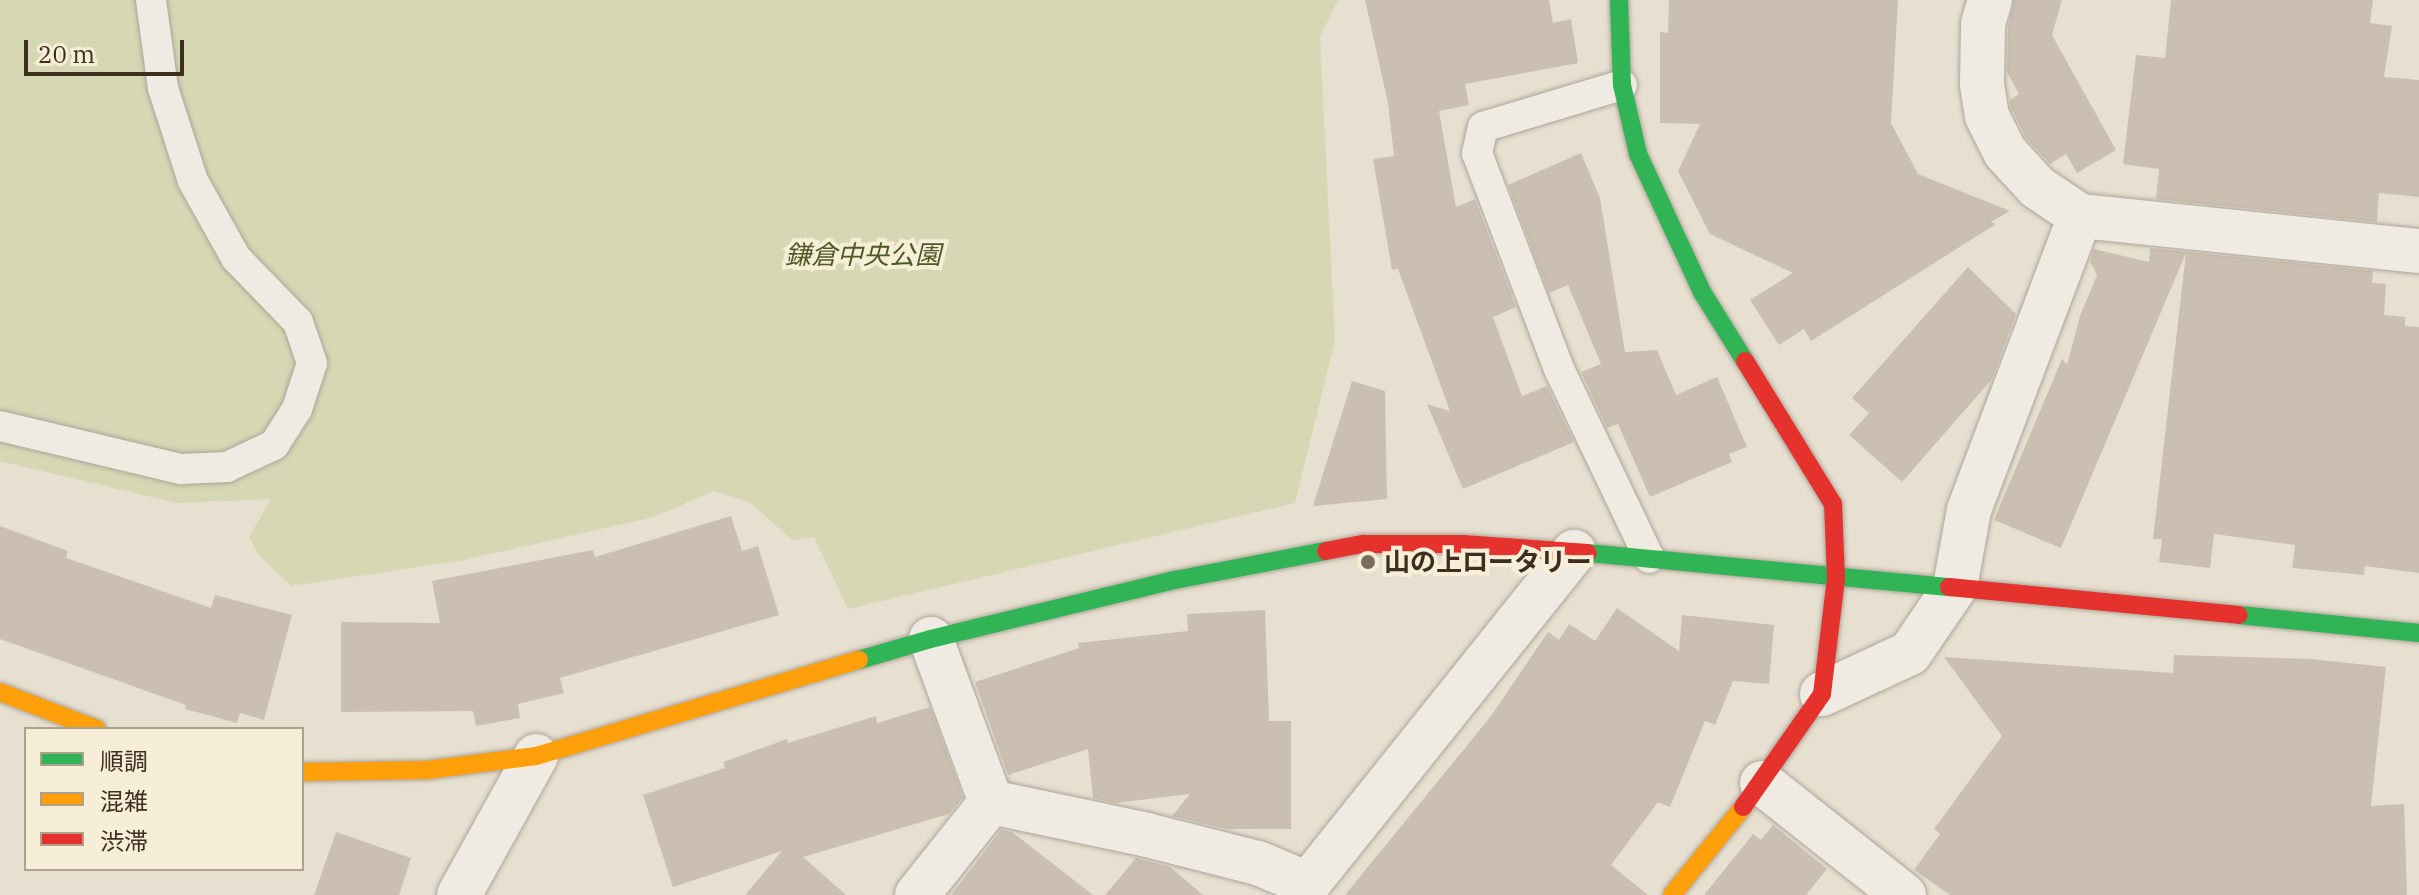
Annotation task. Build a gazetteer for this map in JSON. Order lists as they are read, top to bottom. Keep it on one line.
{"parks":["鎌倉中央公園"],"places":["山の上ロータリー"],"legend":["順調","混雑","渋滞"],"scale_bar":"20 m"}
